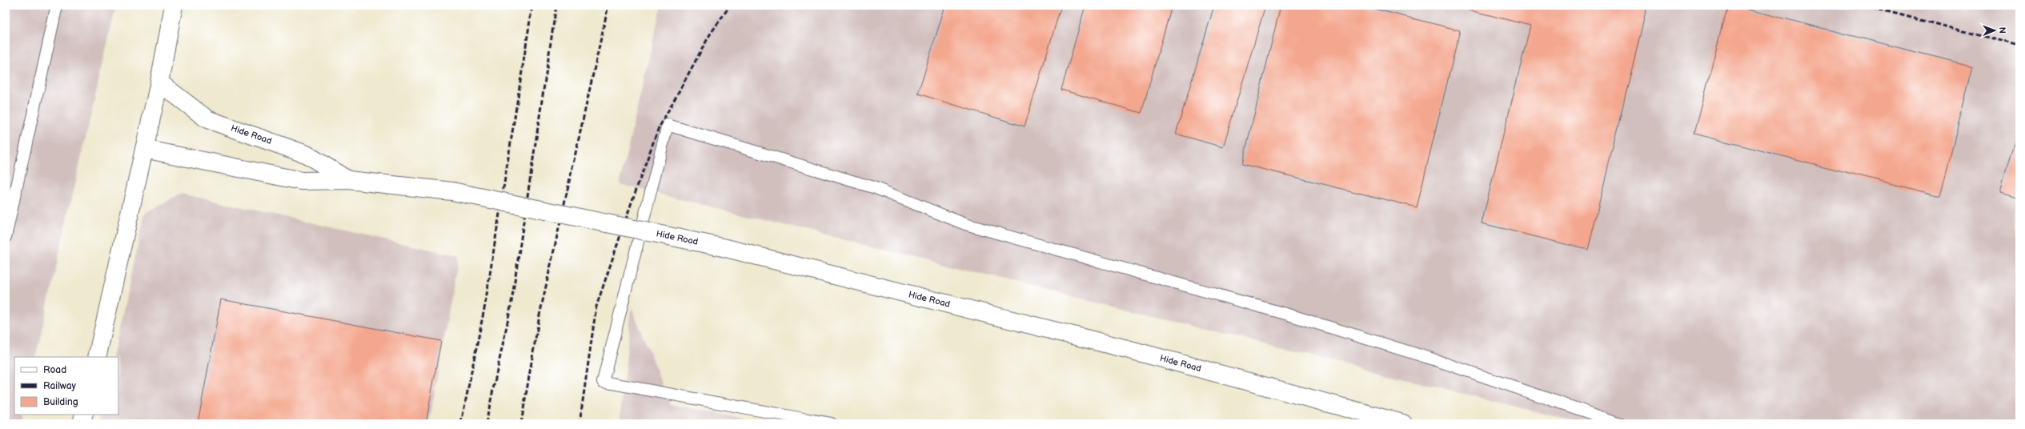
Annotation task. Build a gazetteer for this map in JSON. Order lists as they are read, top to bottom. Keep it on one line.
{"streets":{"street":["Hide Road"]},"legend":["Road","Railway","Building"],"north":"right"}
